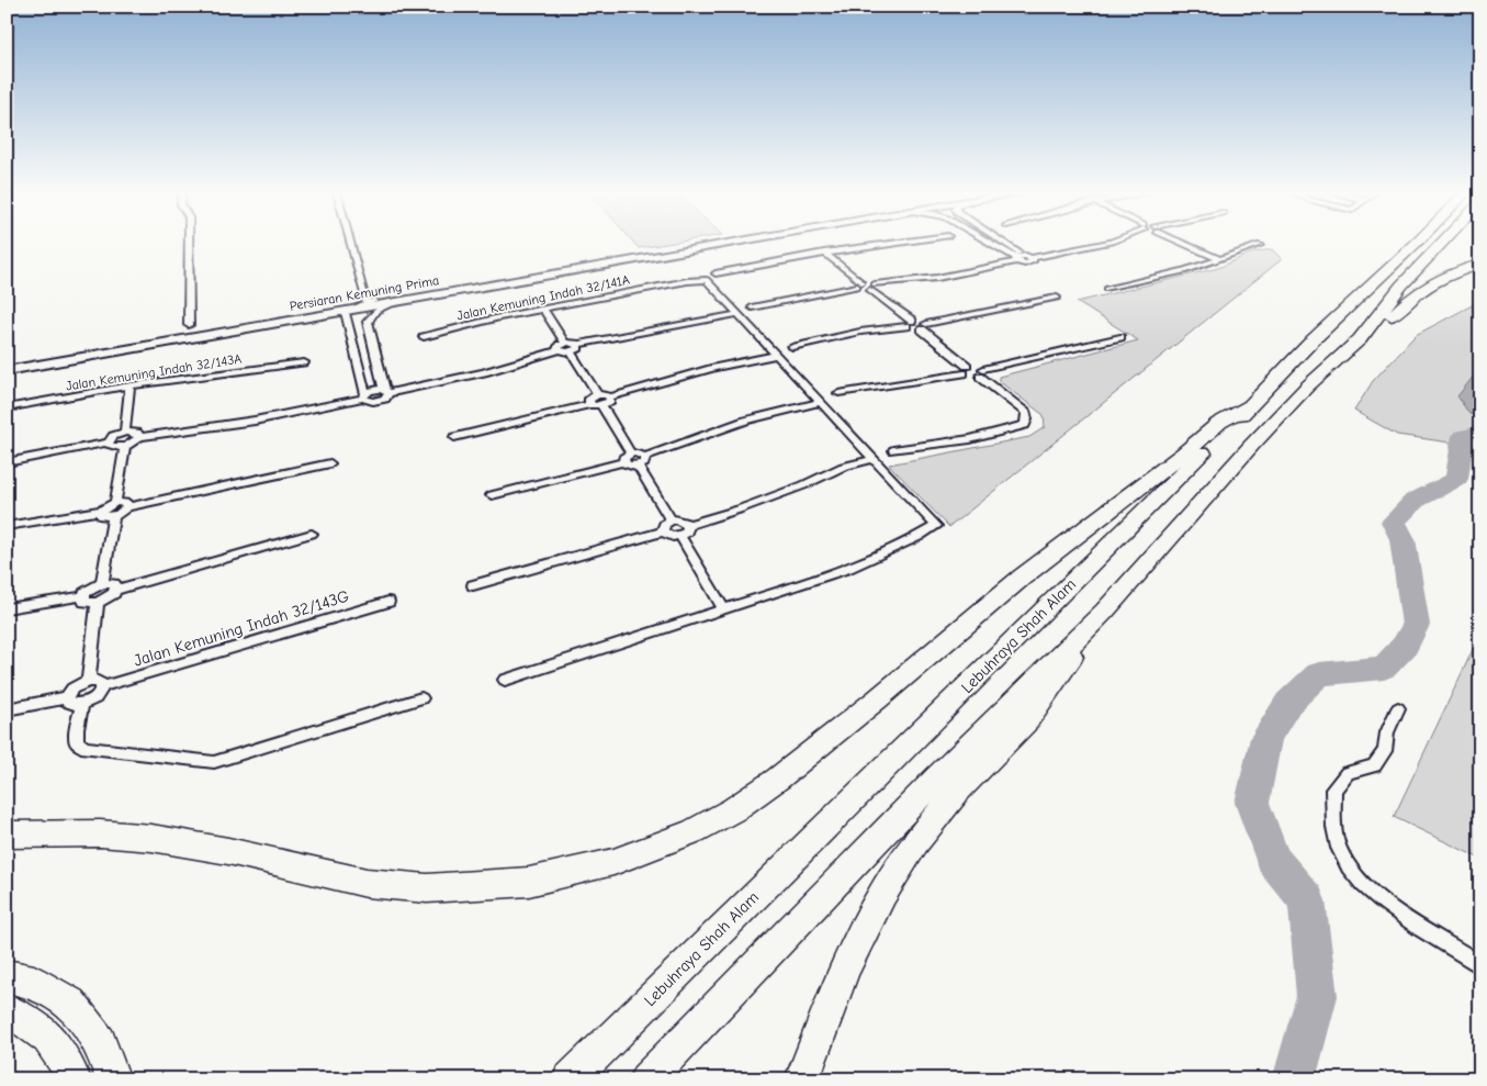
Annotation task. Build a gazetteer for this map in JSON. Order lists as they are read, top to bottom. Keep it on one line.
{"streets":{"highway":["Lebuhraya Shah Alam"],"street":["Persiaran Kemuning Prima","Jalan Kemuning Indah 32/141A","Jalan Kemuning Indah 32/143A","Jalan Kemuning Indah 32/143G"]}}
